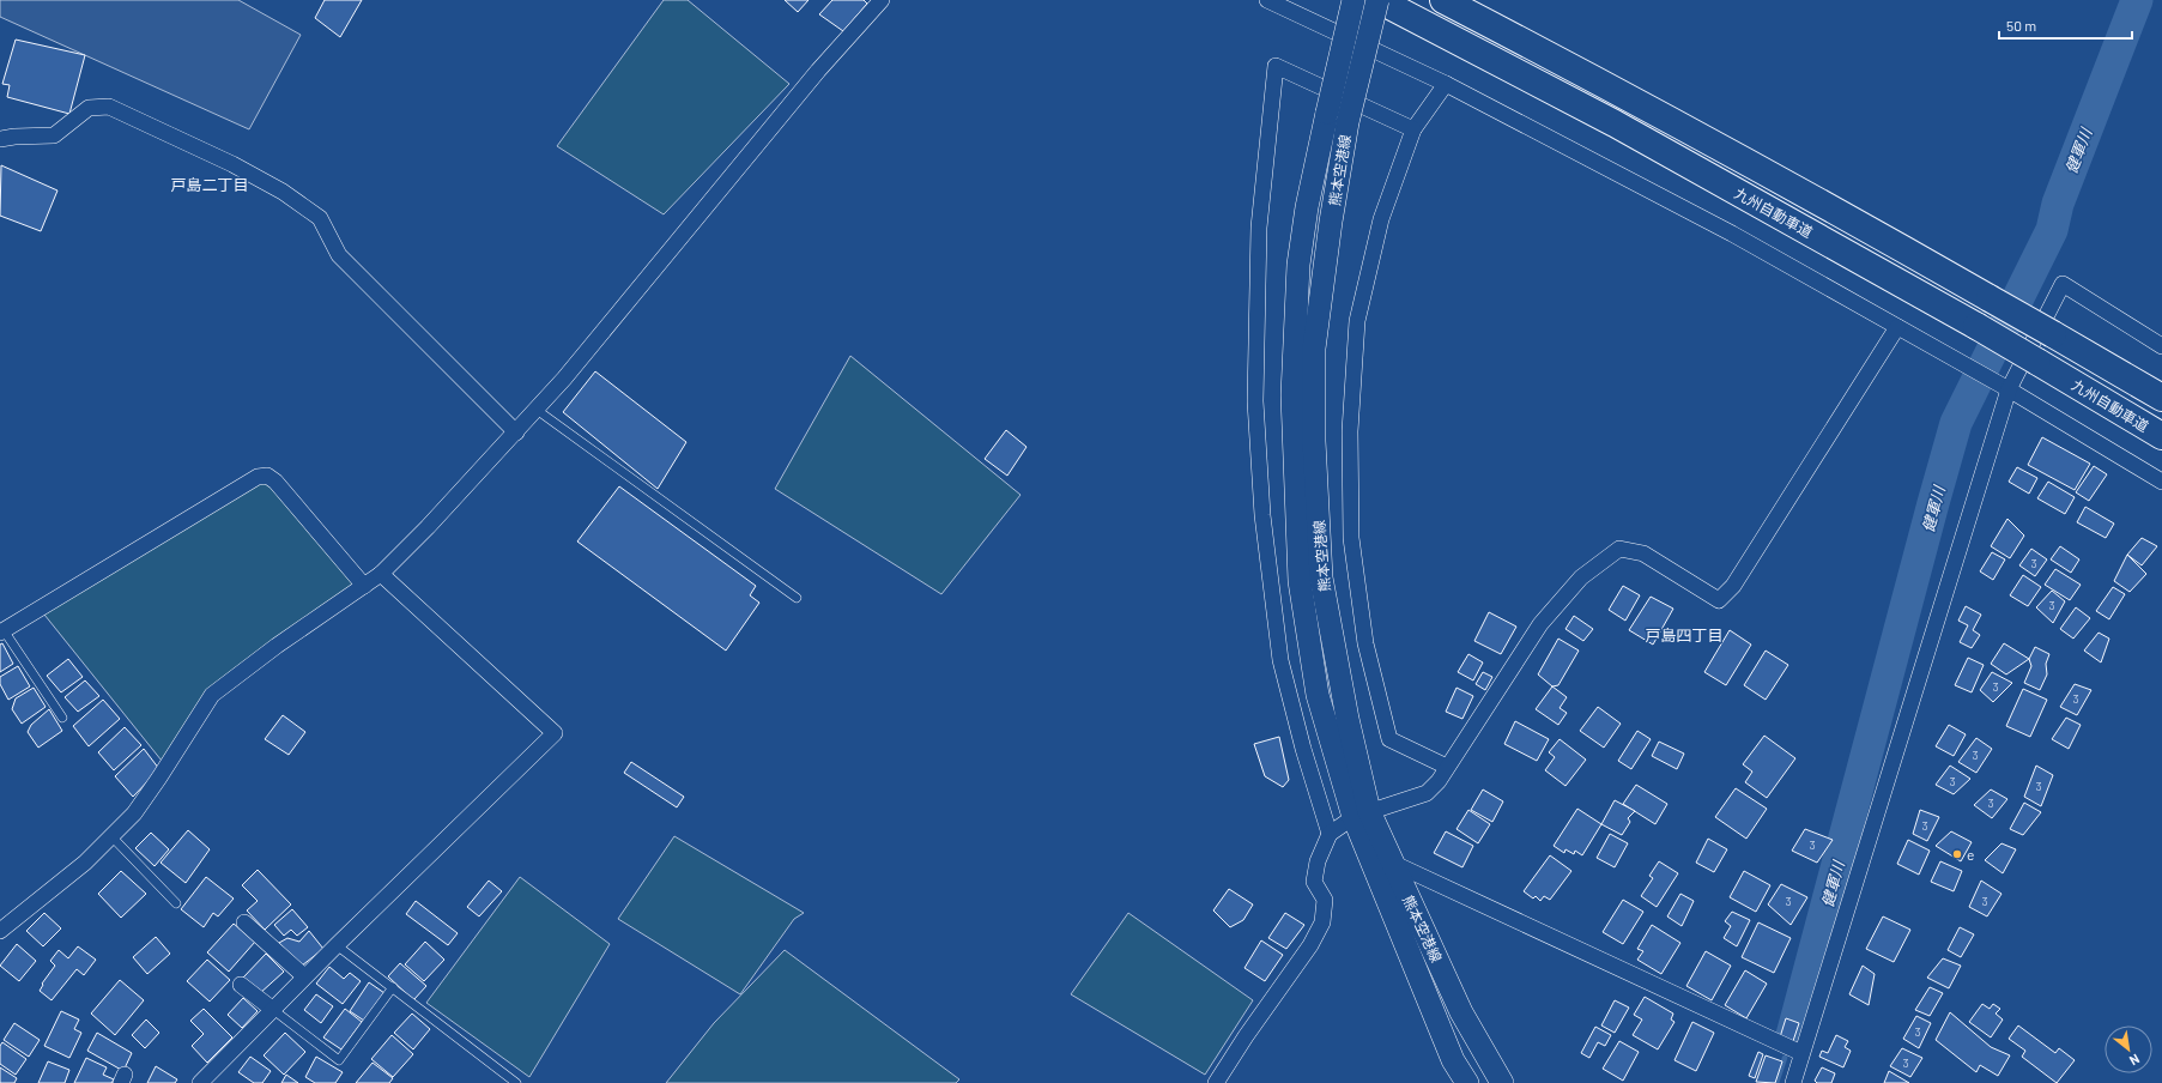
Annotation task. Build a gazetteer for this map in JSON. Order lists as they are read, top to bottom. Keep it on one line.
{"streets":{"highway":["九州自動車道"],"main road":["熊本空港線"]},"crossings":[["熊本空港線","九州自動車道"]],"districts":["戸島二丁目","戸島四丁目"],"water":["健軍川"],"places":["e"],"house_numbers":["3","3","3","3","3","3","3","3","3","3","3","3","3","3"],"scale_bar":"50 m","north":"bottom right"}
